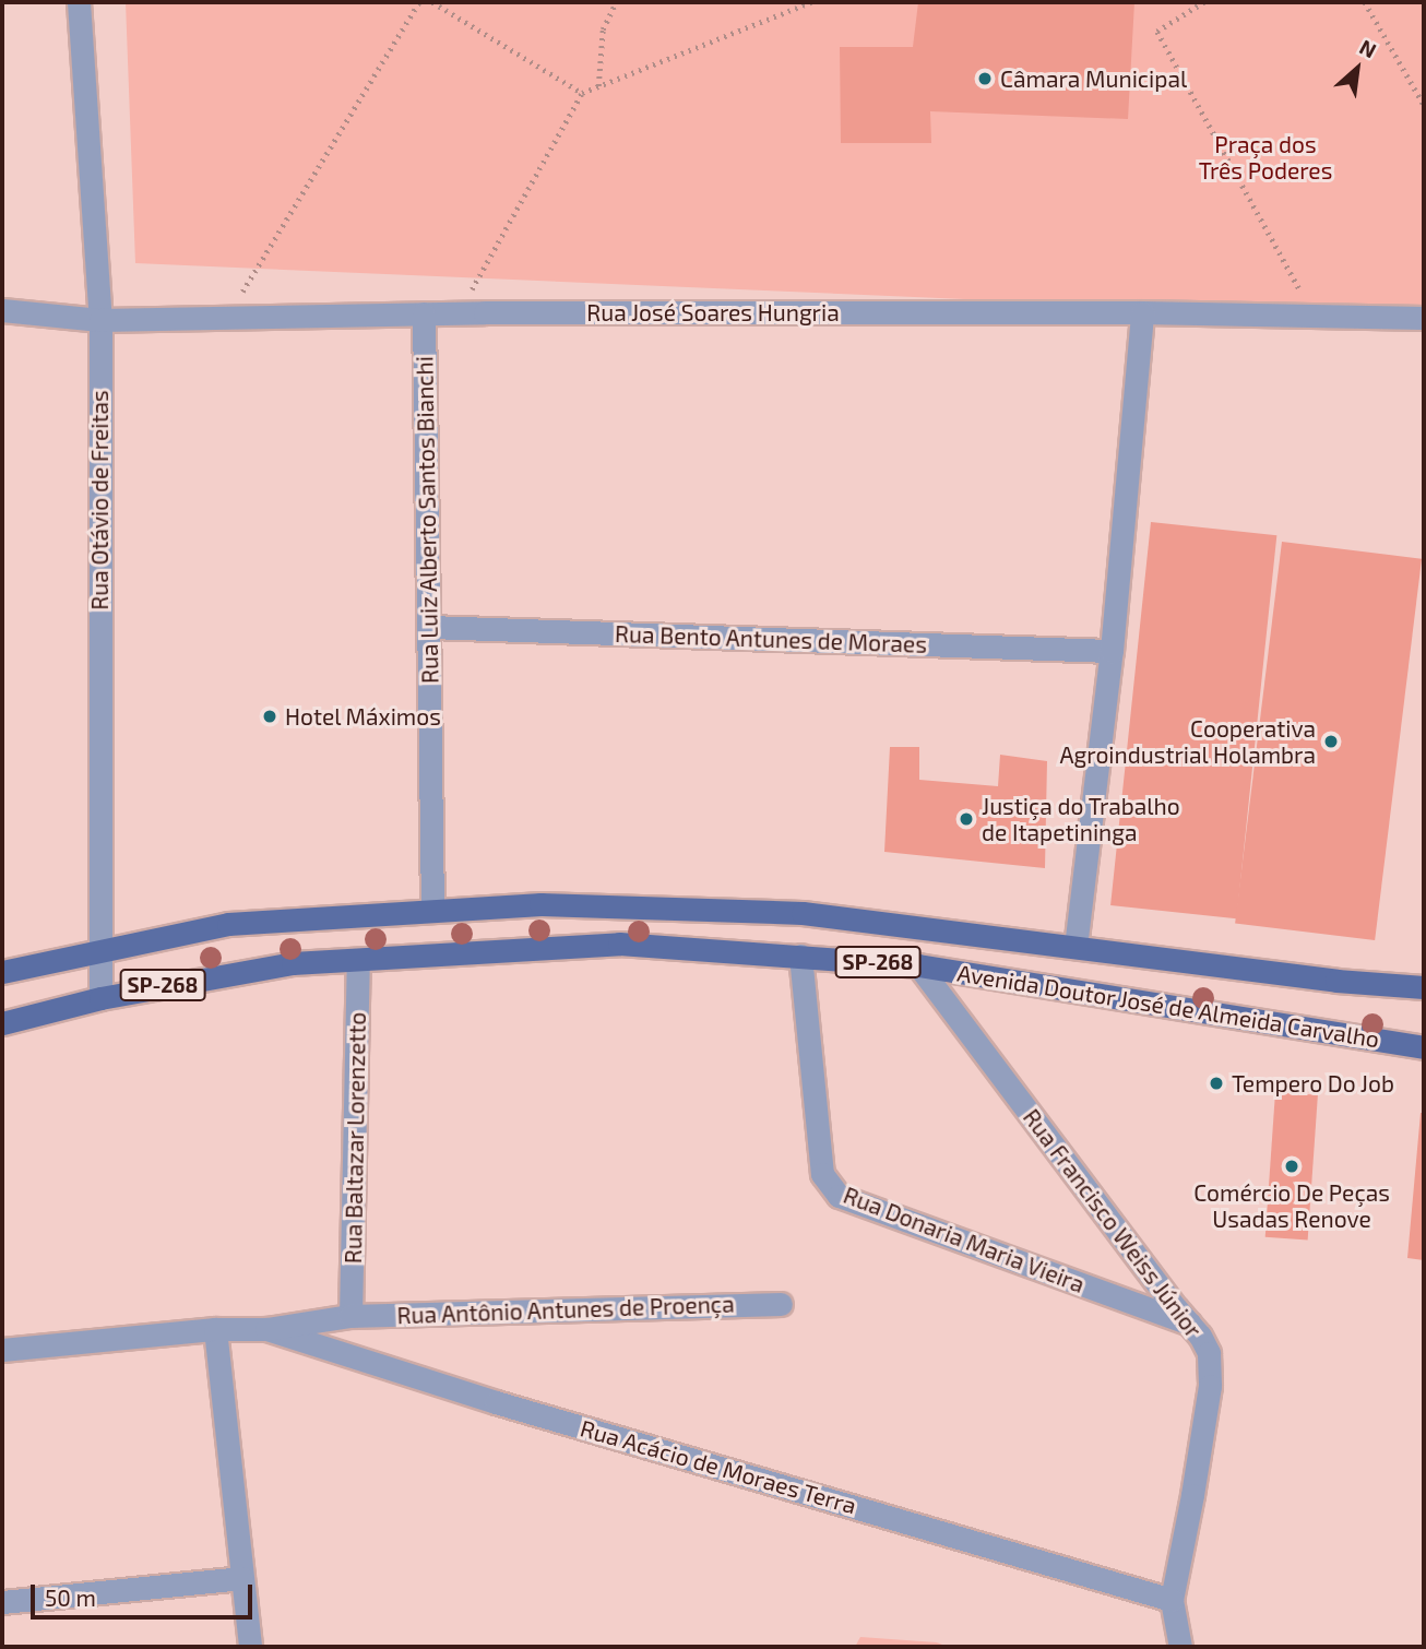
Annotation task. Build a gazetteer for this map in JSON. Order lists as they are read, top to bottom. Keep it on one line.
{"streets":{"main road":["SP-268","Avenida Doutor José de Almeida Carvalho"],"street":["Rua José Soares Hungria","Rua Otávio de Freitas","Rua Luiz Alberto Santos Bianchi","Rua Bento Antunes de Moraes","Rua Baltazar Lorenzetto","Rua Francisco Weiss Júnior","Rua Donaria Maria Vieira","Rua Antônio Antunes de Proença","Rua Acácio de Moraes Terra"]},"crossings":[["Rua José Soares Hungria","Rua Otávio de Freitas"],["Rua José Soares Hungria","Rua Luiz Alberto Santos Bianchi"],["Rua Otávio de Freitas","Avenida Doutor José de Almeida Carvalho"],["Rua Luiz Alberto Santos Bianchi","Rua Bento Antunes de Moraes"],["Rua Luiz Alberto Santos Bianchi","Avenida Doutor José de Almeida Carvalho"],["Avenida Doutor José de Almeida Carvalho","Rua Baltazar Lorenzetto"],["Avenida Doutor José de Almeida Carvalho","Rua Francisco Weiss Júnior"],["Avenida Doutor José de Almeida Carvalho","Rua Donaria Maria Vieira"],["Rua Baltazar Lorenzetto","Rua Antônio Antunes de Proença"],["Rua Baltazar Lorenzetto","Rua Acácio de Moraes Terra"],["Rua Francisco Weiss Júnior","Rua Donaria Maria Vieira"],["Rua Francisco Weiss Júnior","Rua Acácio de Moraes Terra"],["Rua Antônio Antunes de Proença","Rua Acácio de Moraes Terra"]],"parks":["Praça dos Três Poderes"],"places":["Câmara Municipal","Hotel Máximos","Cooperativa Agroindustrial Holambra","Justiça do Trabalho de Itapetininga","Tempero Do Job","Comércio De Peças Usadas Renove"],"scale_bar":"50 m","north":"top right"}
